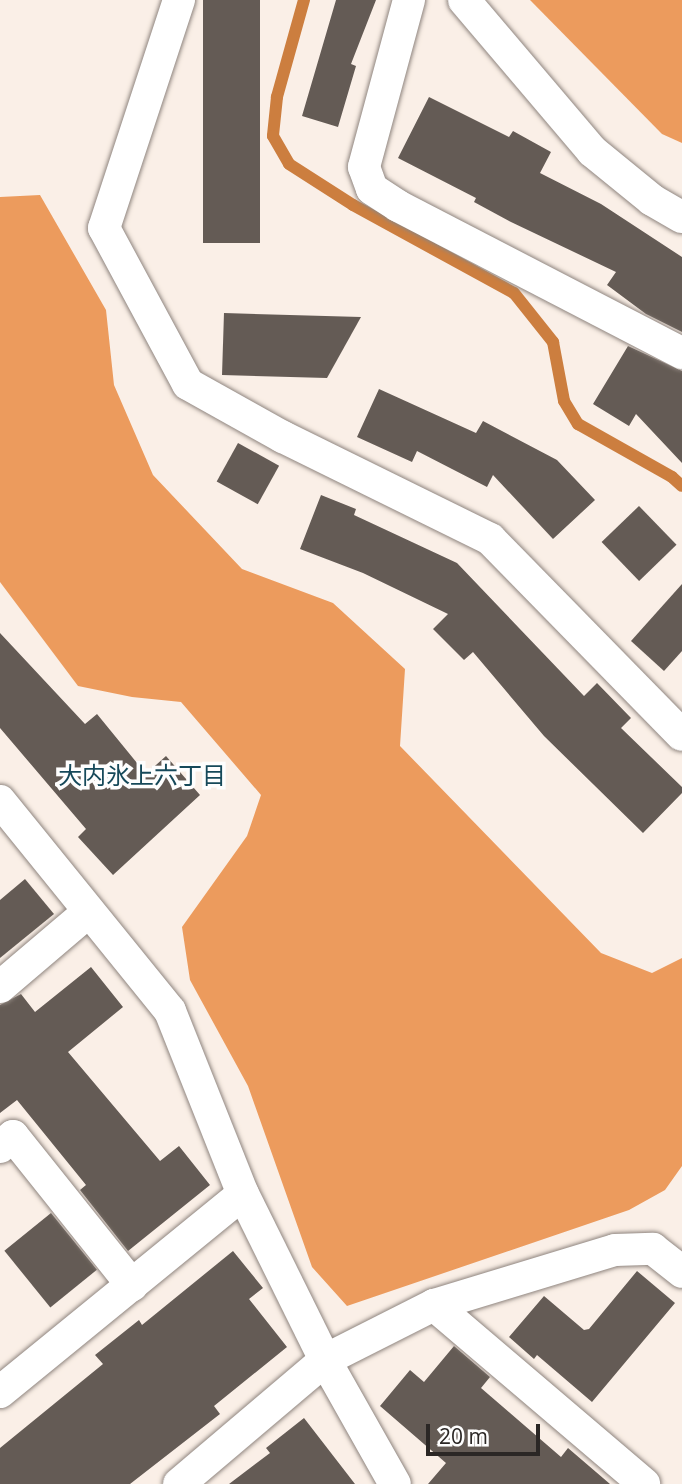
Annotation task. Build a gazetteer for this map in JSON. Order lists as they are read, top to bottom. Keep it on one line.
{"districts":["大内氷上六丁目"],"scale_bar":"20 m"}
